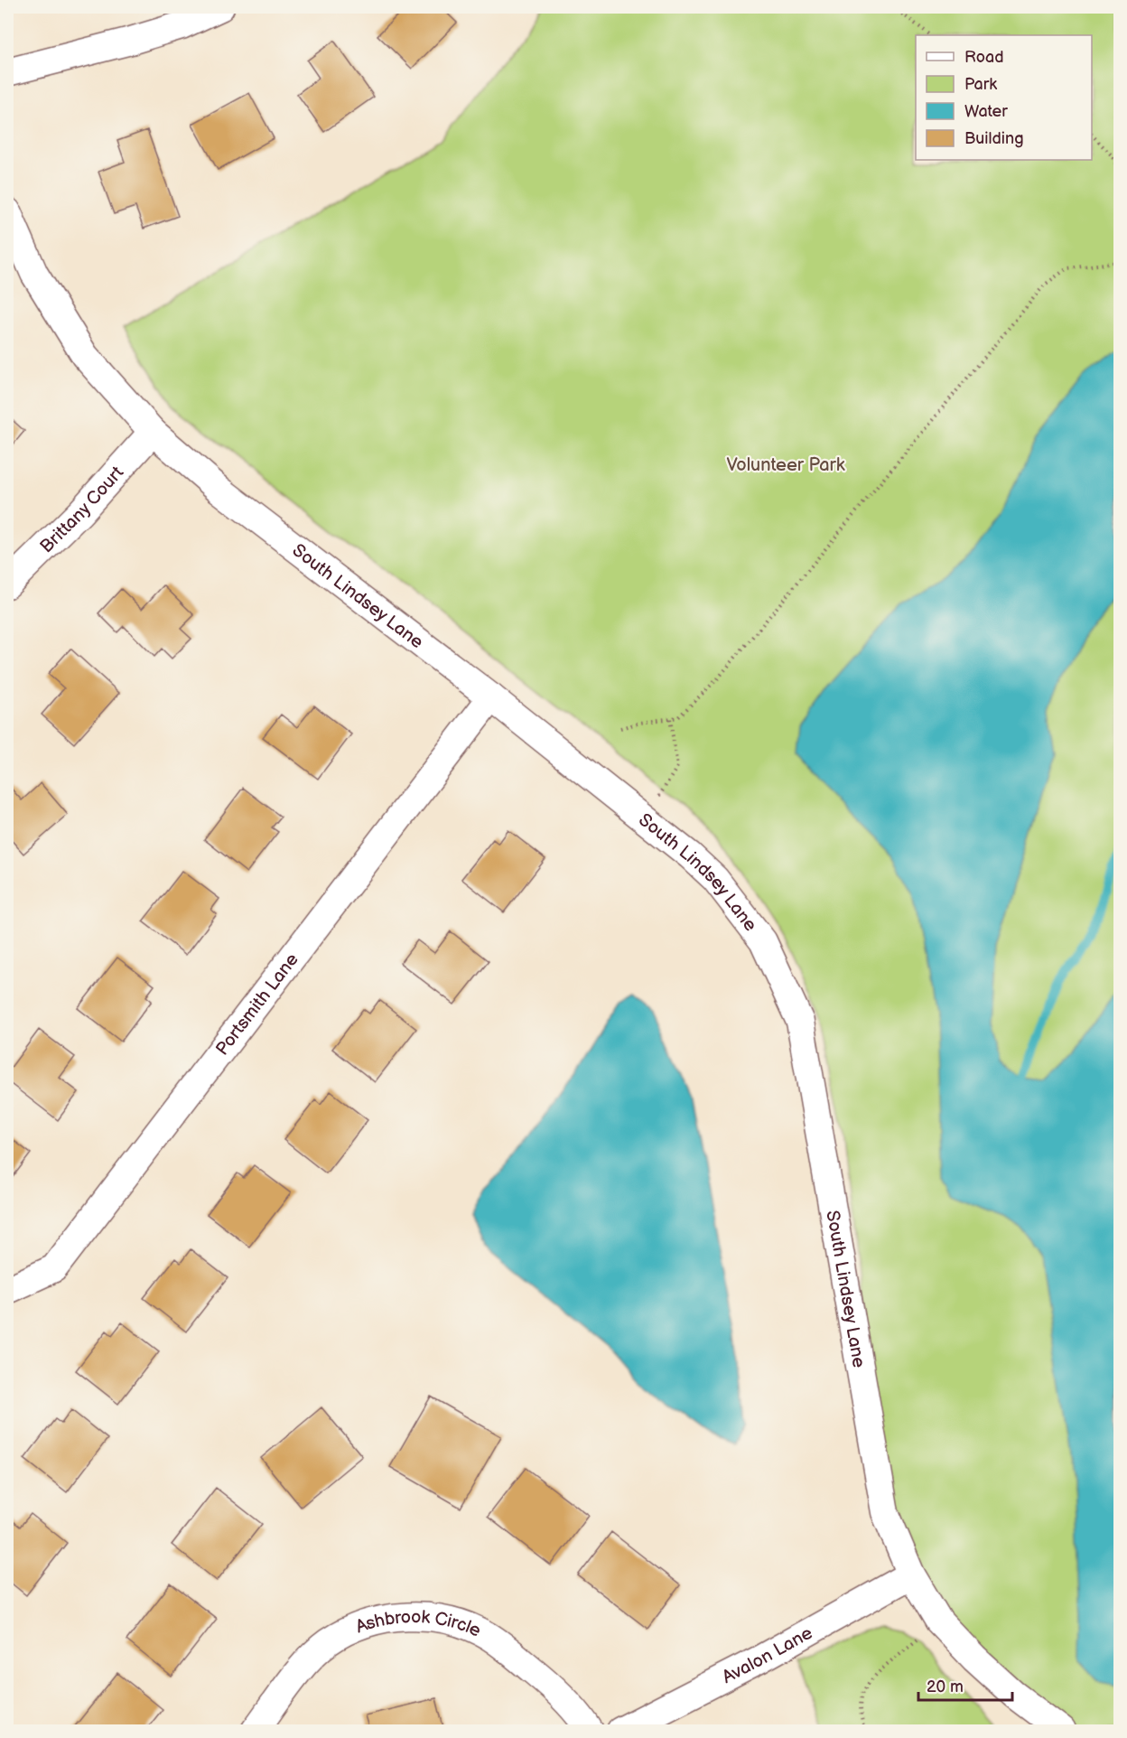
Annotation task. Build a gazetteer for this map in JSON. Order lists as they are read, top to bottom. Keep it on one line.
{"streets":{"street":["Brittany Court","South Lindsey Lane","Portsmith Lane","Ashbrook Circle","Avalon Lane"]},"crossings":[["Brittany Court","South Lindsey Lane"],["South Lindsey Lane","Portsmith Lane"],["South Lindsey Lane","Avalon Lane"]],"parks":["Volunteer Park"],"legend":["Road","Park","Water","Building"],"scale_bar":"20 m"}
